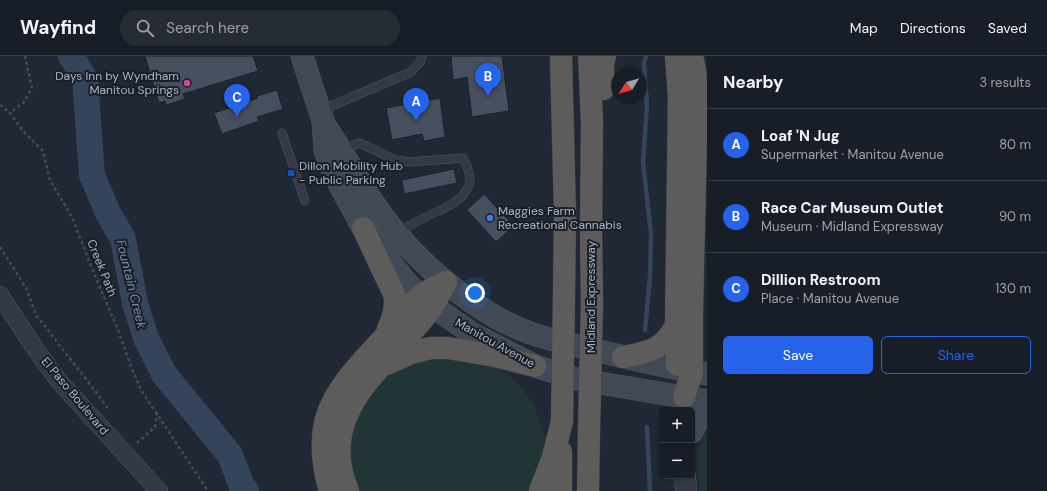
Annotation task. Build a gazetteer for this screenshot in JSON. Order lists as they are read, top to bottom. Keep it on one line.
{"streets":{"highway":["Midland Expressway"],"main road":["Manitou Avenue"],"street":["El Paso Boulevard"],"path":["Creek Path"]},"water":["Fountain Creek"],"places":{"other":["Days Inn by Wyndham Manitou Springs","Maggies Farm Recreational Cannabis"],"transit":["Dillon Mobility Hub - Public Parking"]},"north":"bottom left","page":{"header":"Wayfind","search":"Search here","nav":["Map","Directions","Saved"],"heading":["Nearby","3 results"],"pins":["B","C","A"],"list":[{"mark":"A","name":"Loaf 'N Jug","note":"Supermarket · Manitou Avenue","value":"80 m"},{"mark":"B","name":"Race Car Museum Outlet","note":"Museum · Midland Expressway","value":"90 m"},{"mark":"C","name":"Dillion Restroom","note":"Place · Manitou Avenue","value":"130 m"}],"buttons":["Save","Share"],"map_buttons":["+","−"]}}
